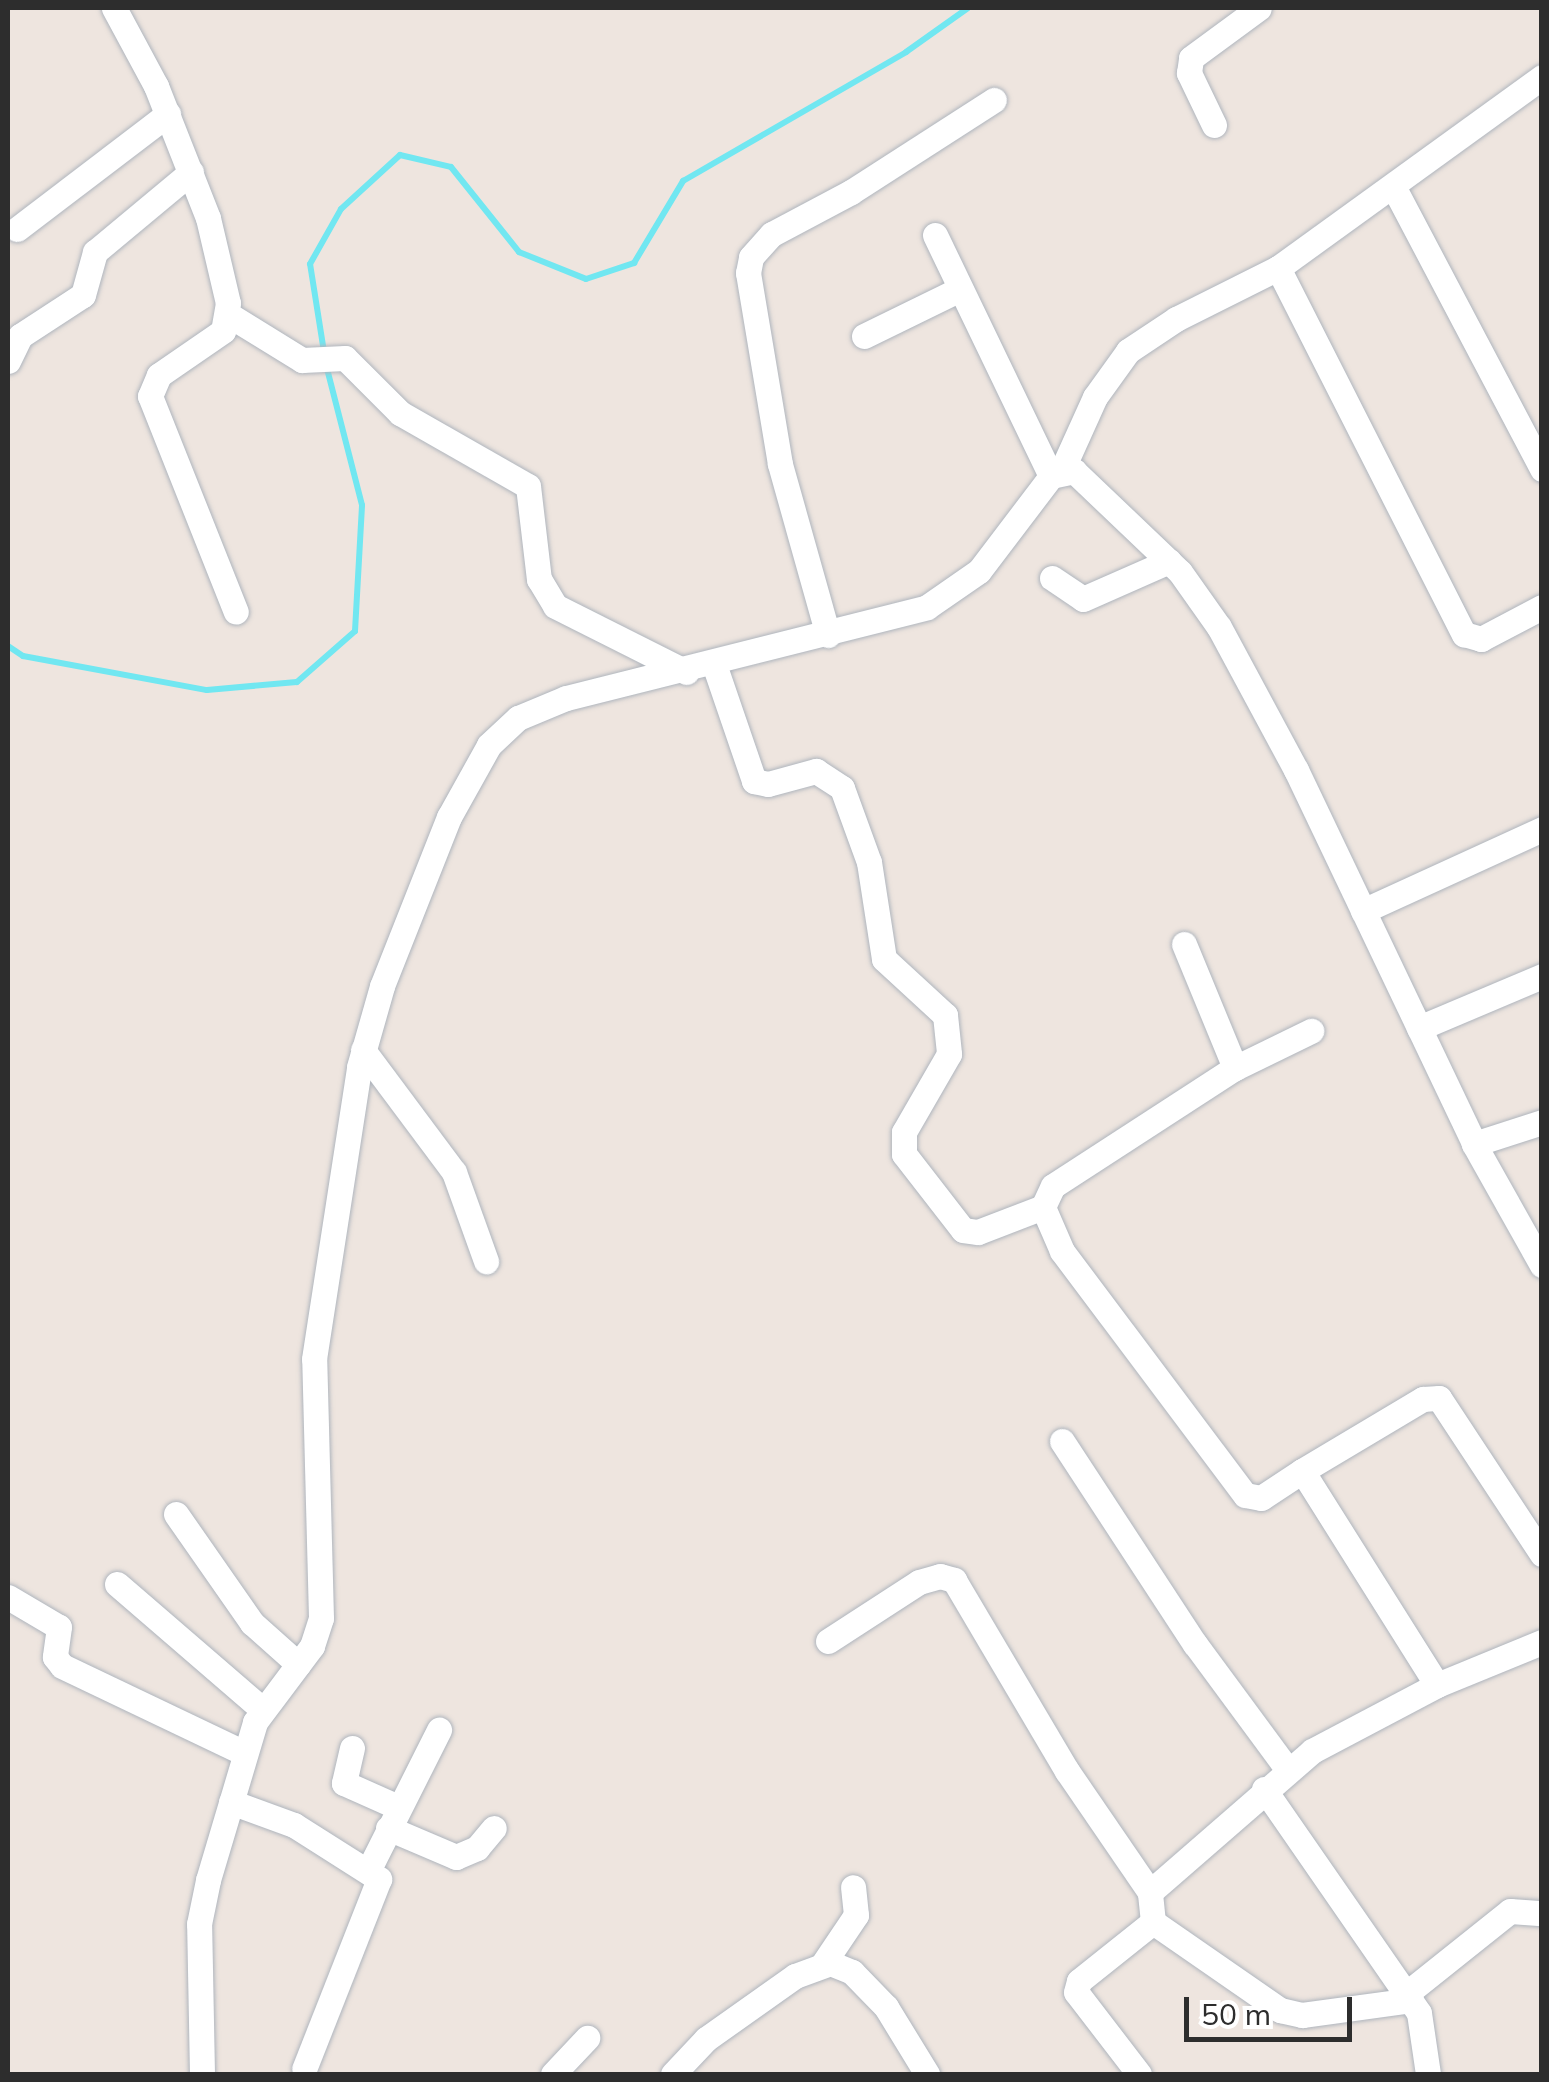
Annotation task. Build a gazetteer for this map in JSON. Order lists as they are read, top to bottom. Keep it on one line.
{"scale_bar":"50 m"}
